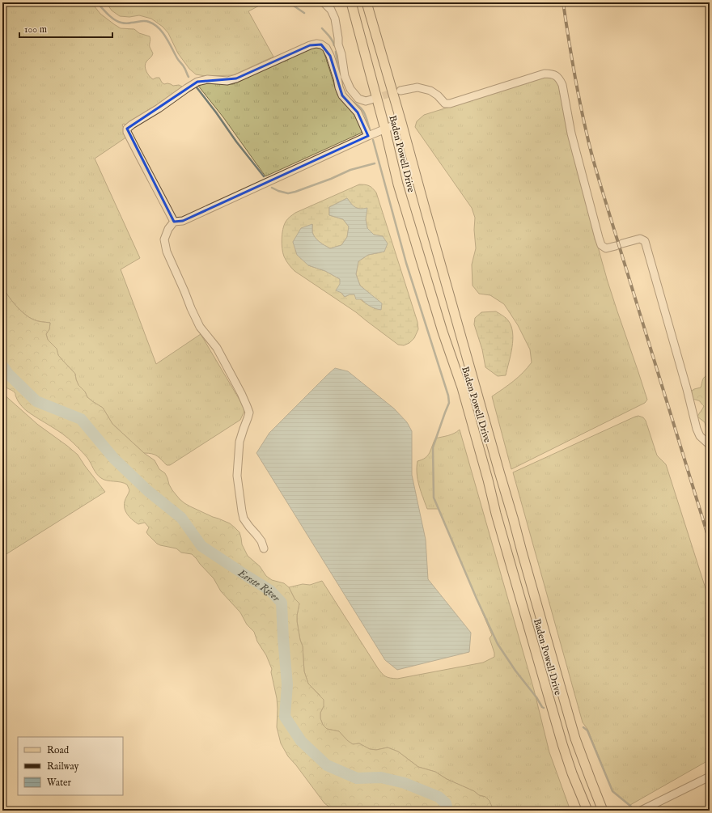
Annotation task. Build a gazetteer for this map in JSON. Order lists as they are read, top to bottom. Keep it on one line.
{"streets":{"main road":["Baden Powell Drive"]},"water":["Eerste River"],"legend":["Road","Railway","Water"],"scale_bar":"100 m"}
